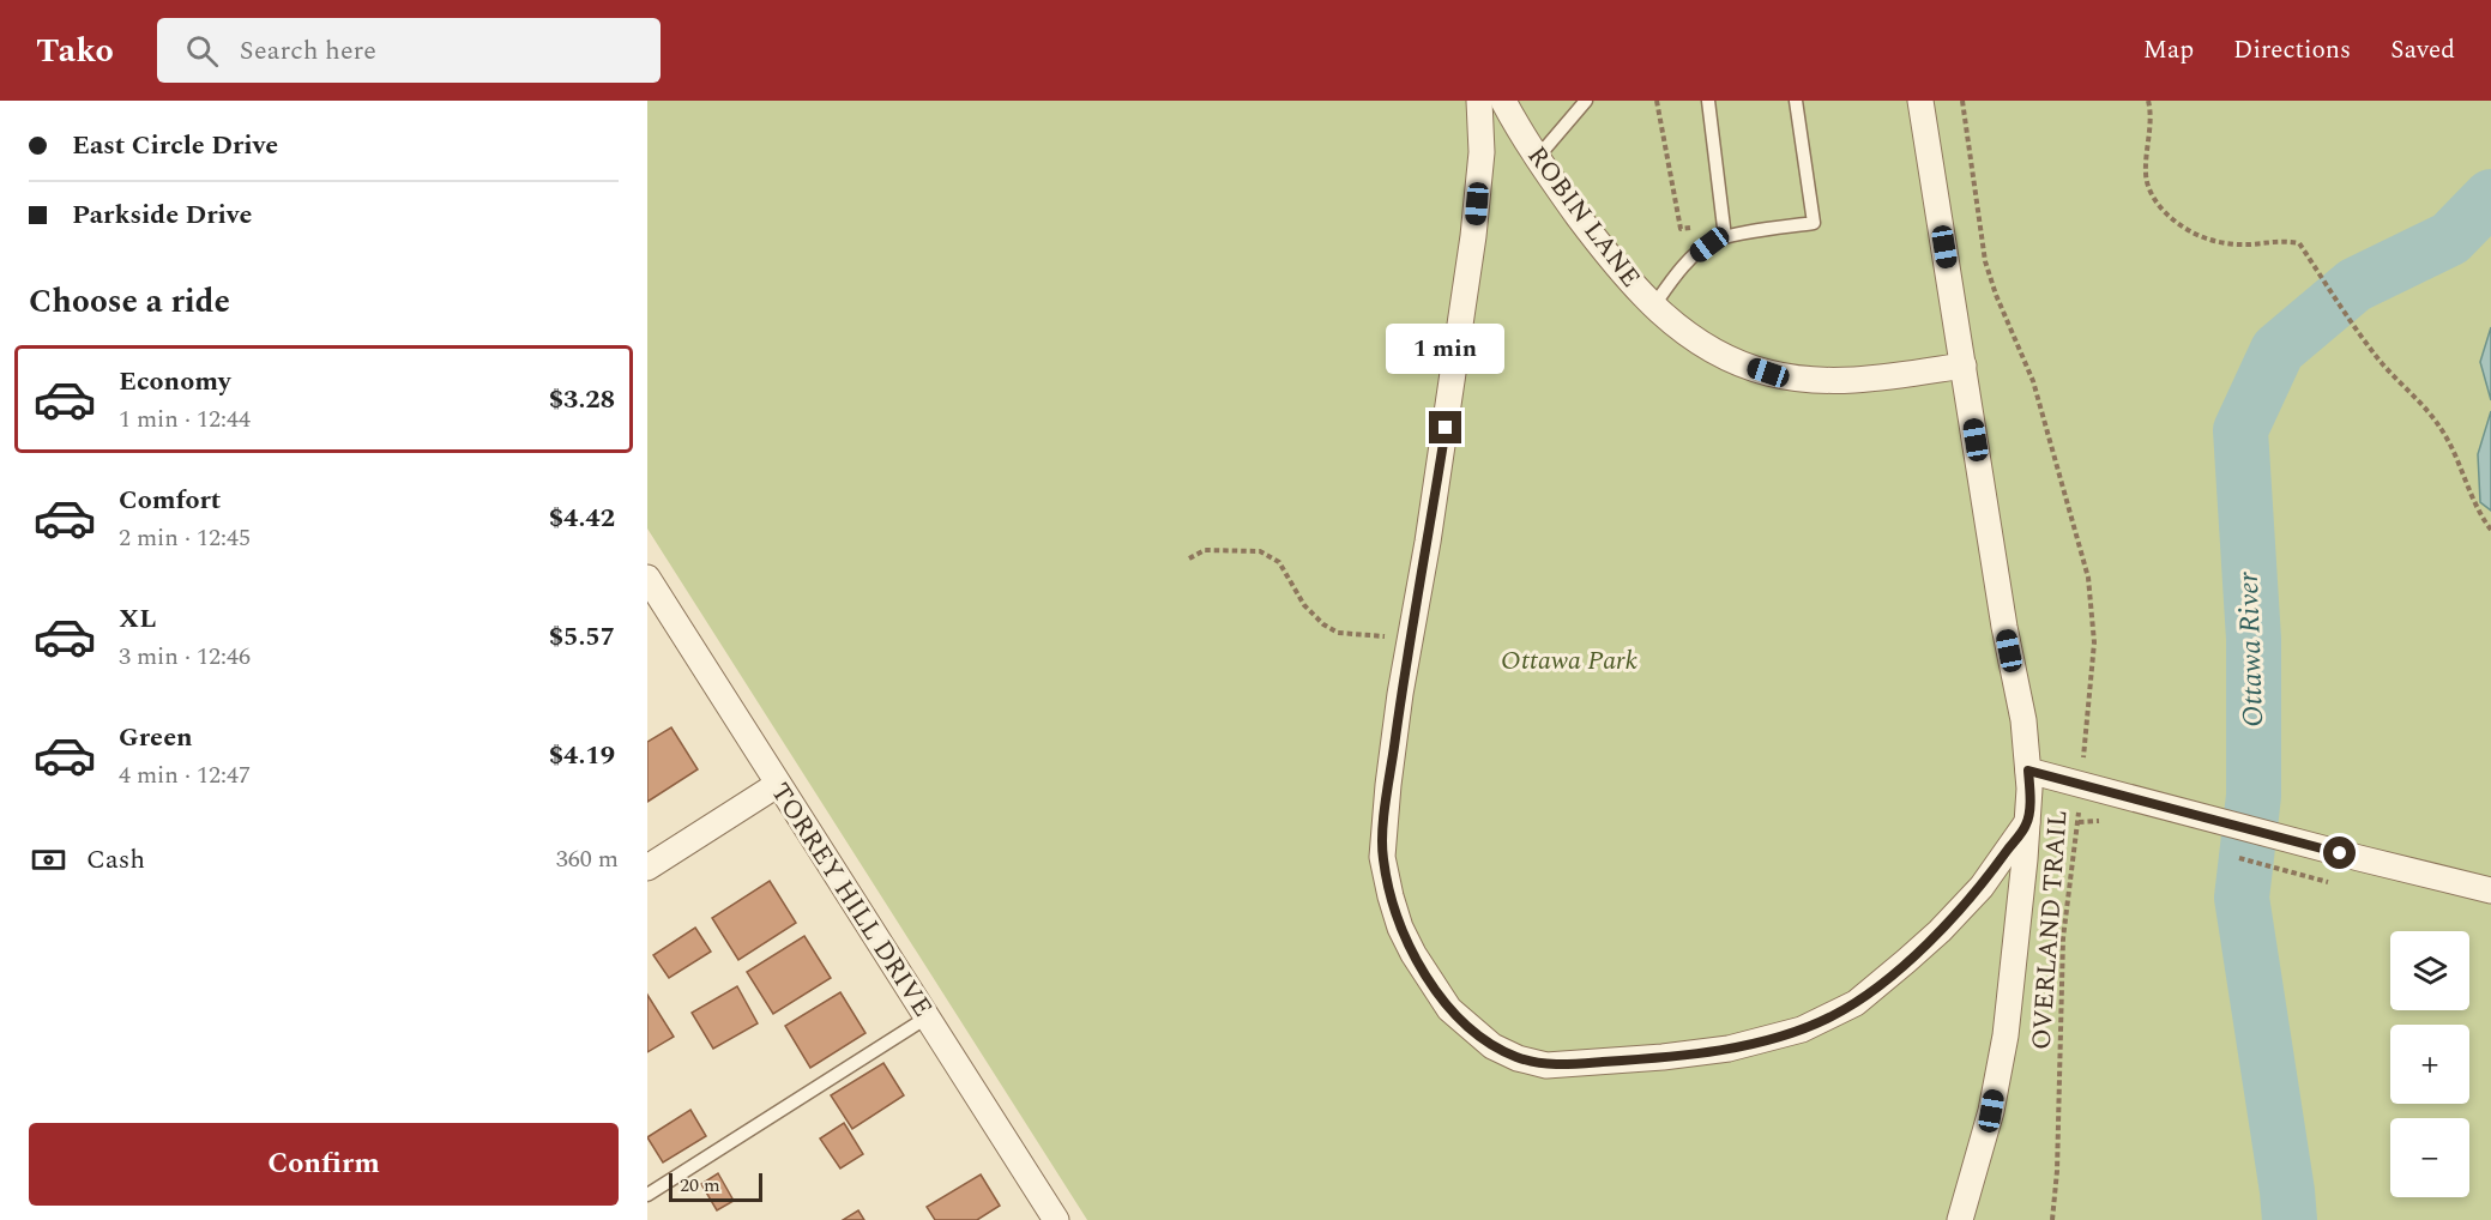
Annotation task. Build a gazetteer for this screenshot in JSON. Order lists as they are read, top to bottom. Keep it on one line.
{"streets":{"street":["ROBIN LANE","TORREY HILL DRIVE"],"path":["OVERLAND TRAIL"]},"water":["Ottawa River"],"parks":["Ottawa Park"],"scale_bar":"20 m","page":{"header":"Tako","search":"Search here","nav":["Map","Directions","Saved"],"banner":["East Circle Drive","Parkside Drive"],"heading":"Choose a ride","bubble":"1 min","list":[{"name":"Economy","note":"1 min · 12:44","value":"$3.28"},{"name":"Comfort","note":"2 min · 12:45","value":"$4.42"},{"name":"XL","note":"3 min · 12:46","value":"$5.57"},{"name":"Green","note":"4 min · 12:47","value":"$4.19"}],"pay":["Cash","360 m"],"map_buttons":["+","−"],"buttons":"Confirm","scale":"20 m"}}
